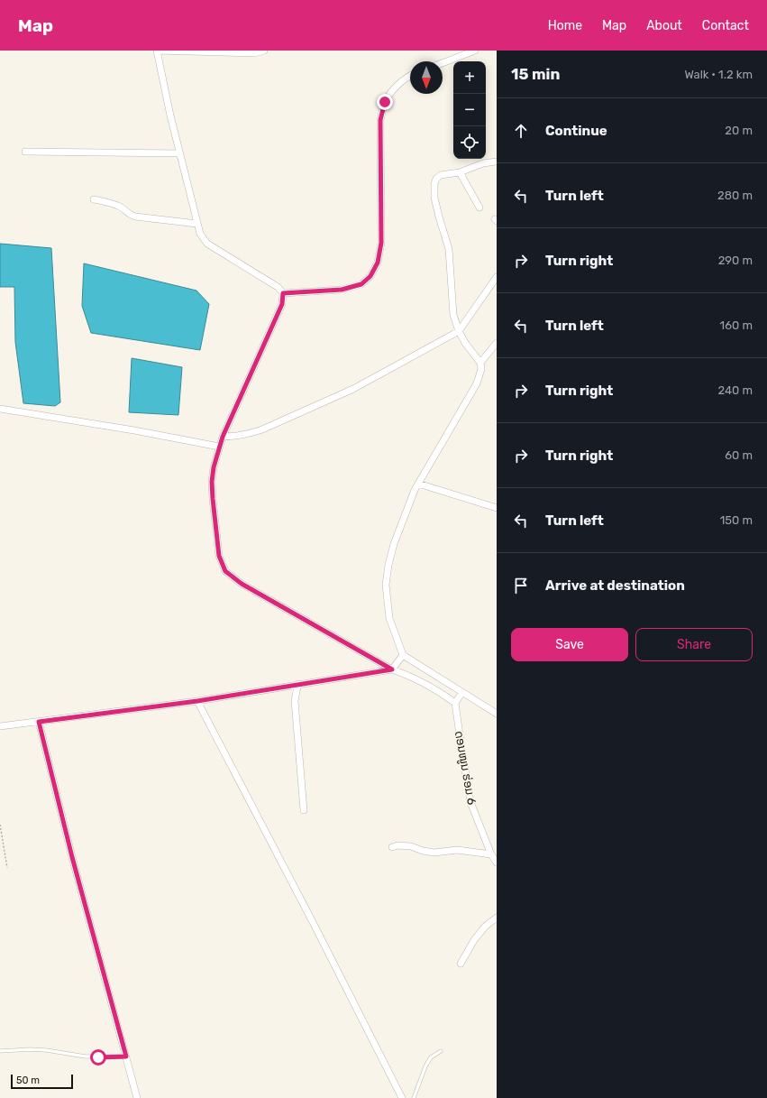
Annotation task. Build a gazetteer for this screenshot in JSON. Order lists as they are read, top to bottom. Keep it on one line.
{"streets":{"street":["ດອນໜູນ ຮ່ອມ 6"]},"scale_bar":"50 m","north":"bottom","page":{"header":"Map","nav":["Home","Map","About","Contact"],"heading":["15 min","Walk · 1.2 km"],"map_buttons":["+","−"],"list":[["Continue","20 m"],["Turn left","280 m"],["Turn right","290 m"],["Turn left","160 m"],["Turn right","240 m"],["Turn right","60 m"],["Turn left","150 m"],"Arrive at destination"],"buttons":["Save","Share"],"scale":"50 m"}}
